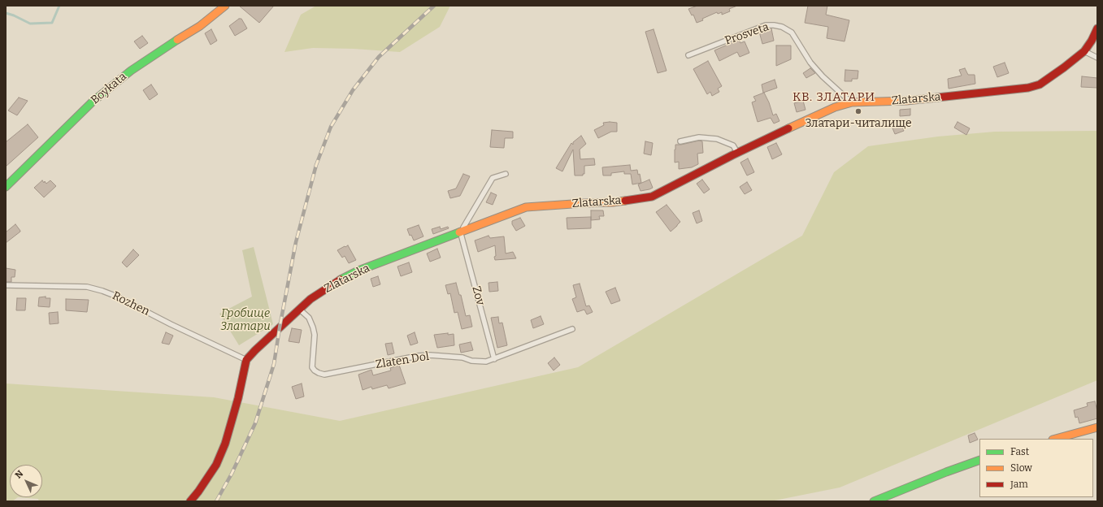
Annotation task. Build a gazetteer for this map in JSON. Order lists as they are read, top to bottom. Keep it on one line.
{"streets":{"street":["Boykata","Zlatarska"],"lane":["Prosveta","Zov","Rozhen","Zlaten Dol"]},"crossings":[["Prosveta","Zlatarska"],["Zlatarska","Zov"],["Zlatarska","Rozhen"],["Zlatarska","Zlaten Dol"],["Zov","Zlaten Dol"]],"districts":["КВ. ЗЛАТАРИ"],"parks":["Гробище Златари"],"places":["Златари-читалище"],"legend":["Fast","Slow","Jam"],"north":"top left"}
